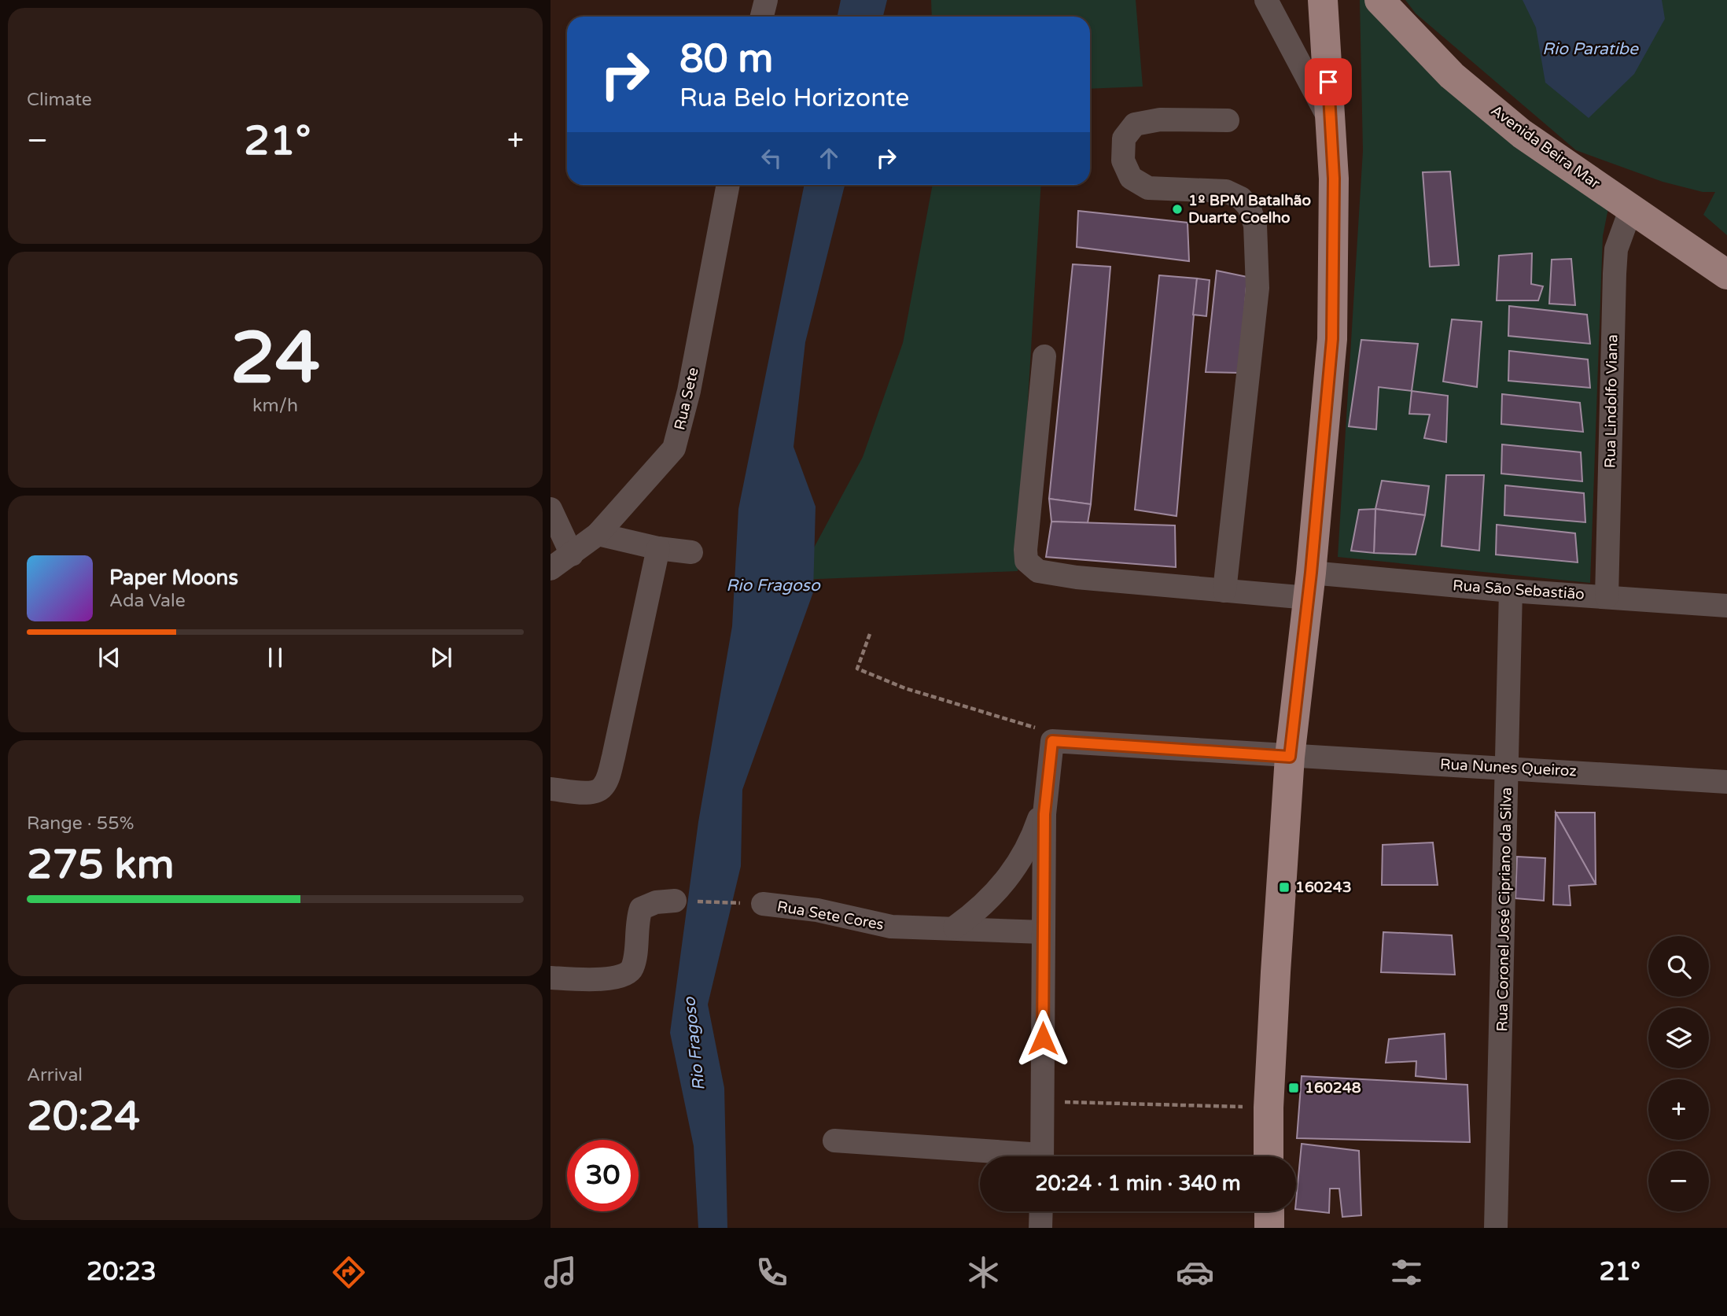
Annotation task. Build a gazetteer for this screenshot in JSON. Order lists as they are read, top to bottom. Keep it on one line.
{"streets":{"main road":["Avenida Beira Mar"],"street":["Rua Sete","Rua Lindolfo Viana","Rua São Sebastião","Rua Nunes Queiroz","Rua Coronel José Cipriano da Silva","Rua Sete Cores"]},"crossings":[["Avenida Beira Mar","Rua Lindolfo Viana"],["Rua Lindolfo Viana","Rua São Sebastião"],["Rua São Sebastião","Rua Coronel José Cipriano da Silva"],["Rua Nunes Queiroz","Rua Coronel José Cipriano da Silva"]],"water":["Rio Paratibe","Rio Fragoso"],"places":{"other":["1º BPM Batalhão Duarte Coelho"],"transit":["160243","160248"]},"page":{"tile":["Climate",["24","km/h"],["Range · 55%","275 km"],["Arrival","20:24"]],"turn":["80 m","Rua Belo Horizonte"],"heat":["−","21°","+"],"song":["Paper Moons","Ada Vale"],"map_buttons":["+","−"],"limit":"30","trip":"20:24 · 1 min · 340 m","tabs":["20:23","21°"]}}
